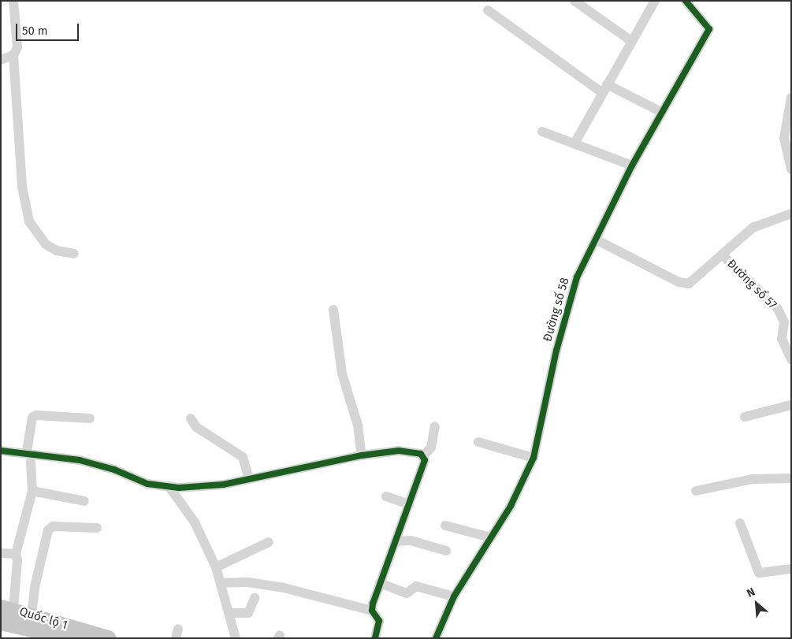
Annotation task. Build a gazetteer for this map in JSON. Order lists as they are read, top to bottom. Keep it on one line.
{"streets":{"highway":["Quốc lộ 1"],"street":["Đường số 57","Đường số 58"]},"scale_bar":"50 m","north":"top left"}
